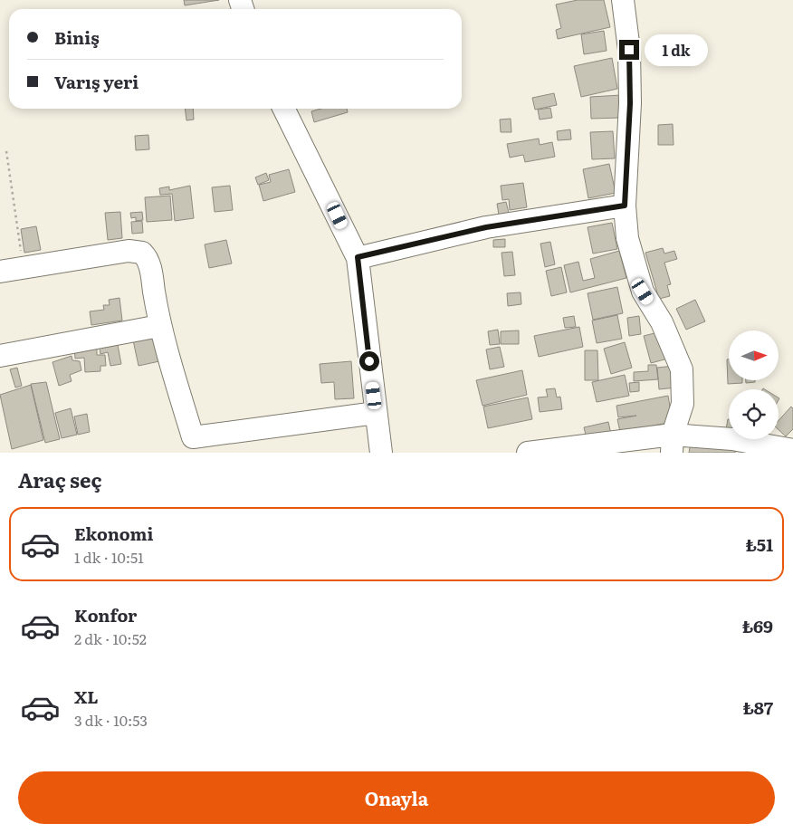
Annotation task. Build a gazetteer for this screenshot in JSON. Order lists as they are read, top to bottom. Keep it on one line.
{"north":"right","page":{"banner":["Biniş","Varış yeri"],"bubble":"1 dk","heading":"Araç seç","list":[{"name":"Ekonomi","note":"1 dk · 10:51","value":"₺51"},{"name":"Konfor","note":"2 dk · 10:52","value":"₺69"},{"name":"XL","note":"3 dk · 10:53","value":"₺87"}],"buttons":"Onayla"}}
